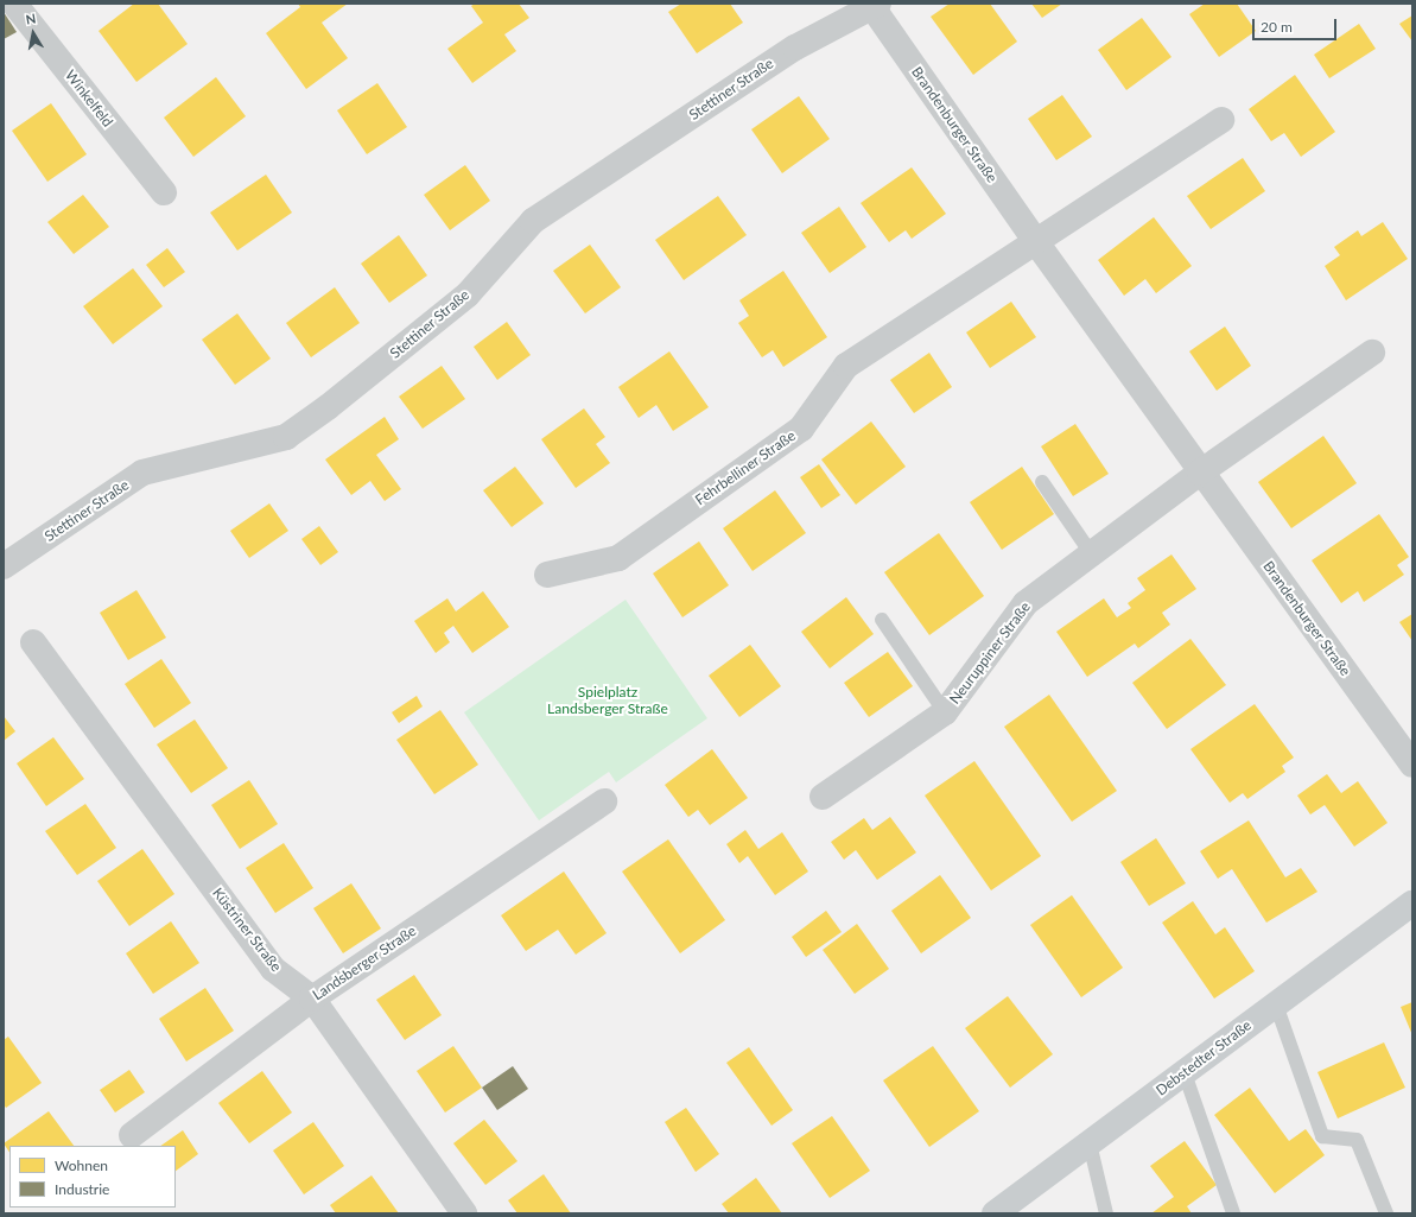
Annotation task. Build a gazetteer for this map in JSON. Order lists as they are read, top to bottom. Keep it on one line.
{"streets":{"main road":["Debstedter Straße"],"street":["Stettiner Straße","Winkelfeld","Brandenburger Straße","Fehrbelliner Straße","Neuruppiner Straße","Küstriner Straße","Landsberger Straße"]},"crossings":[["Stettiner Straße","Brandenburger Straße"],["Brandenburger Straße","Fehrbelliner Straße"],["Brandenburger Straße","Neuruppiner Straße"],["Küstriner Straße","Landsberger Straße"]],"parks":["Spielplatz Landsberger Straße"],"legend":["Wohnen","Industrie"],"scale_bar":"20 m","north":"top"}
